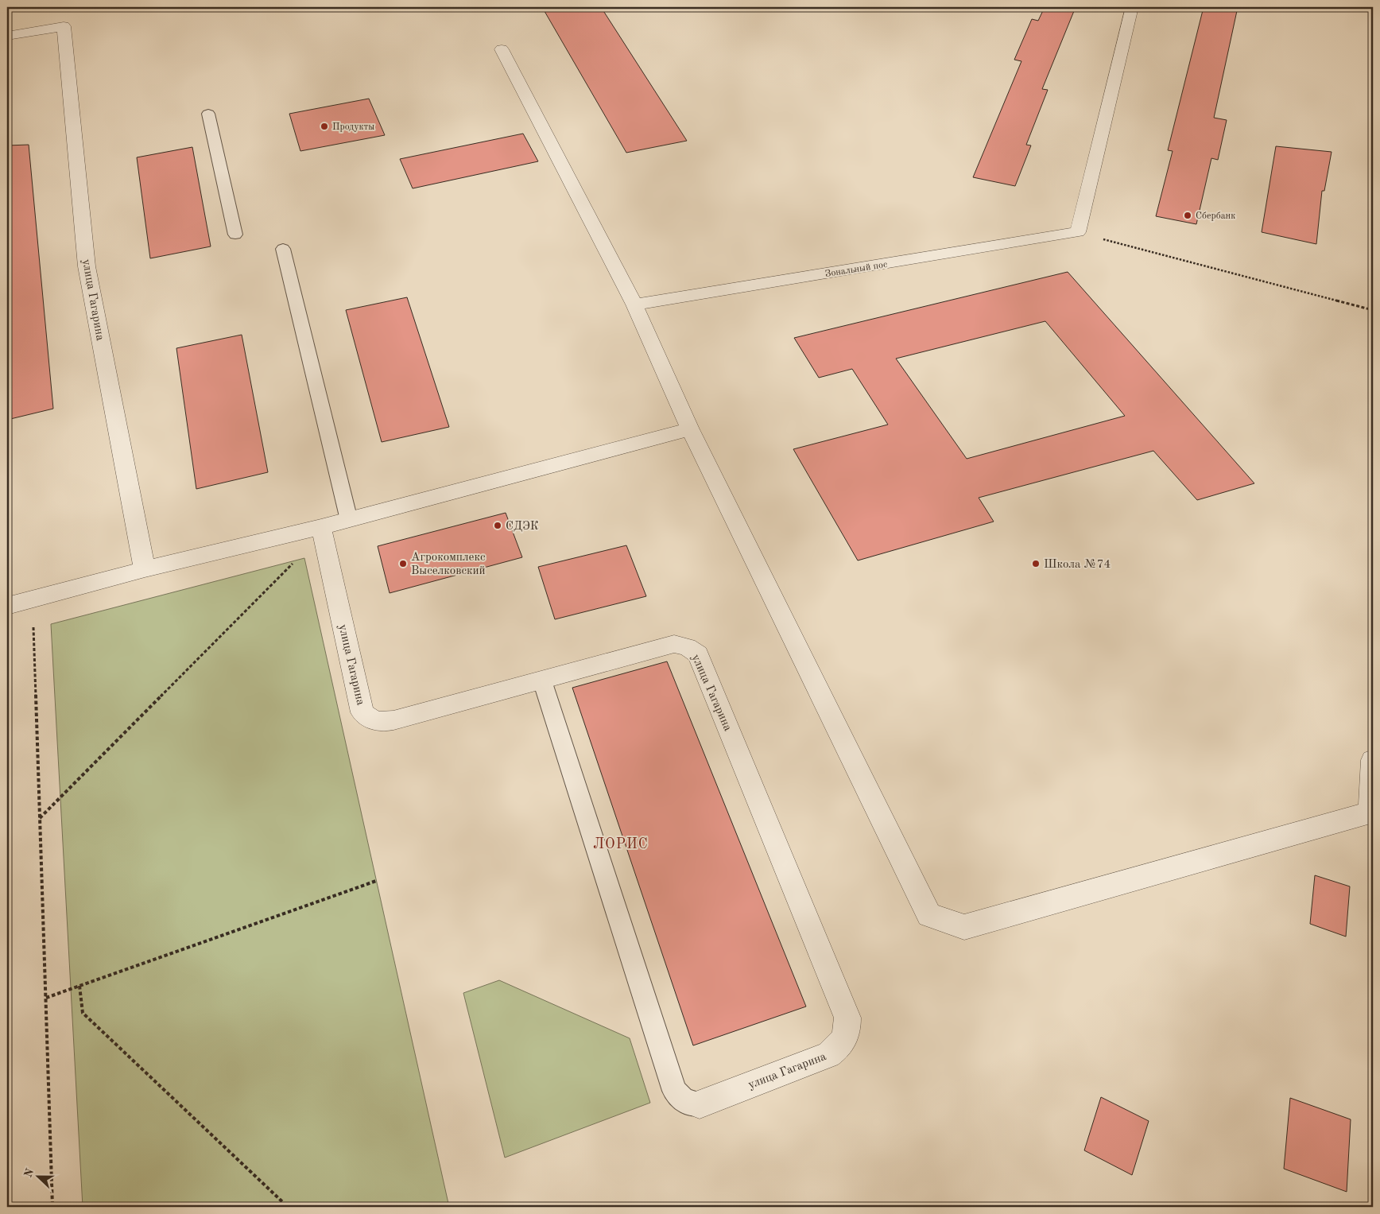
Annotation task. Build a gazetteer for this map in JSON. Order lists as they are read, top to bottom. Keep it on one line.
{"streets":{"street":["Зональный пос","улица Гагарина"]},"districts":["ЛОРИС"],"places":["Продукты","Сбербанк","СДЭК","Агрокомплекс Выселковский","Школа №74"],"north":"left"}
